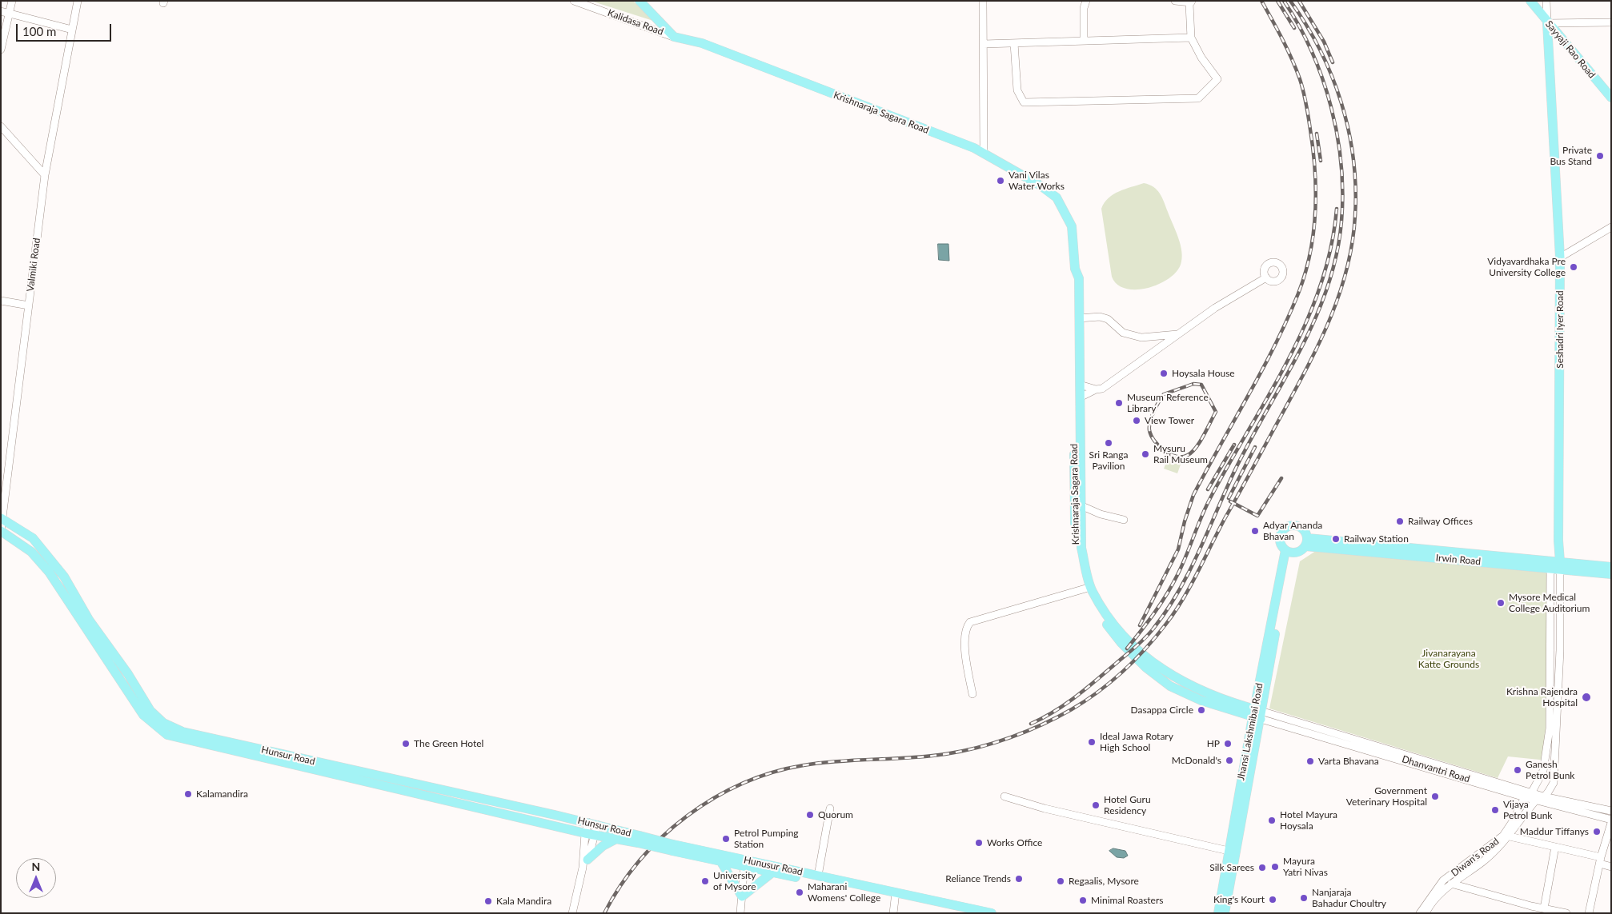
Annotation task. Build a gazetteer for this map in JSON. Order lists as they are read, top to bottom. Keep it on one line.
{"streets":{"main road":["Sayyaji Rao Road","Krishnaraja Sagara Road","Seshadri Iyer Road","Irwin Road","Jhansi Lakshmibai Road","Hunsur Road","Hunusur Road"],"street":["Kalidasa Road","Valmiki Road","Dhanvantri Road","Diwan's Road"]},"crossings":[["Kalidasa Road","Krishnaraja Sagara Road"],["Sayyaji Rao Road","Seshadri Iyer Road"],["Krishnaraja Sagara Road","Jhansi Lakshmibai Road"],["Krishnaraja Sagara Road","Dhanvantri Road"],["Valmiki Road","Hunsur Road"],["Seshadri Iyer Road","Irwin Road"],["Seshadri Iyer Road","Dhanvantri Road"],["Seshadri Iyer Road","Diwan's Road"],["Irwin Road","Jhansi Lakshmibai Road"],["Jhansi Lakshmibai Road","Dhanvantri Road"],["Hunsur Road","Hunusur Road"],["Dhanvantri Road","Diwan's Road"]],"parks":["Jivanarayana Katte Grounds"],"places":["Private Bus Stand","Vani Vilas Water Works","Vidyavardhaka Pre University College","Hoysala House","Museum Reference Library","View Tower","Sri Ranga Pavilion","Mysuru Rail Museum","Railway Offices","Adyar Ananda Bhavan","Railway Station","Mysore Medical College Auditorium","Krishna Rajendra Hospital","Dasappa Circle","Ideal Jawa Rotary High School","The Green Hotel","HP","McDonald's","Varta Bhavana","Ganesh Petrol Bunk","Kalamandira","Government Veterinary Hospital","Hotel Guru Residency","Vijaya Petrol Bunk","Quorum","Hotel Mayura Hoysala","Maddur Tiffanys","Petrol Pumping Station","Works Office","Mayura Yatri Nivas","Silk Sarees","Reliance Trends","University of Mysore","Regaalis, Mysore","Maharani Womens' College","Nanjaraja Bahadur Choultry","King's Kourt","Minimal Roasters","Kala Mandira"],"scale_bar":"100 m","north":"top"}
